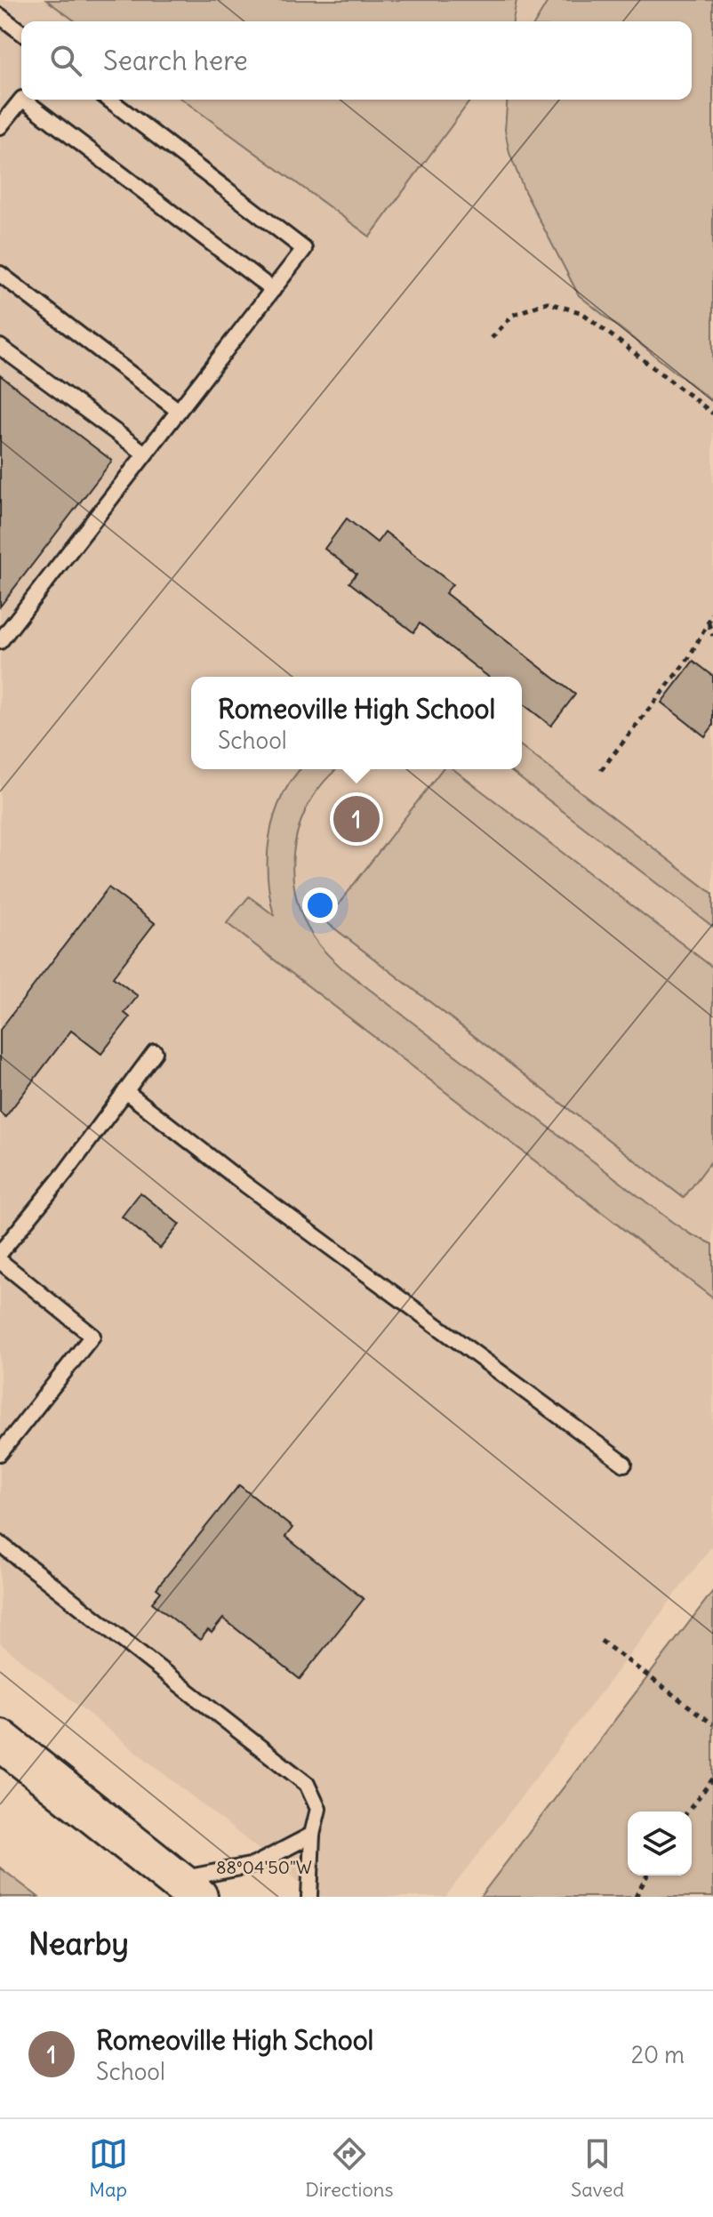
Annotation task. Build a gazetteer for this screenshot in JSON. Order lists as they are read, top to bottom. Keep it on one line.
{"page":{"search":"Search here","popup":["Romeoville High School","School"],"pins":"1","heading":"Nearby","list":[{"mark":"1","name":"Romeoville High School","note":"School","value":"20 m"}],"nav":["Map","Directions","Saved"]},"coordinates":["88°04'50\"W"]}
